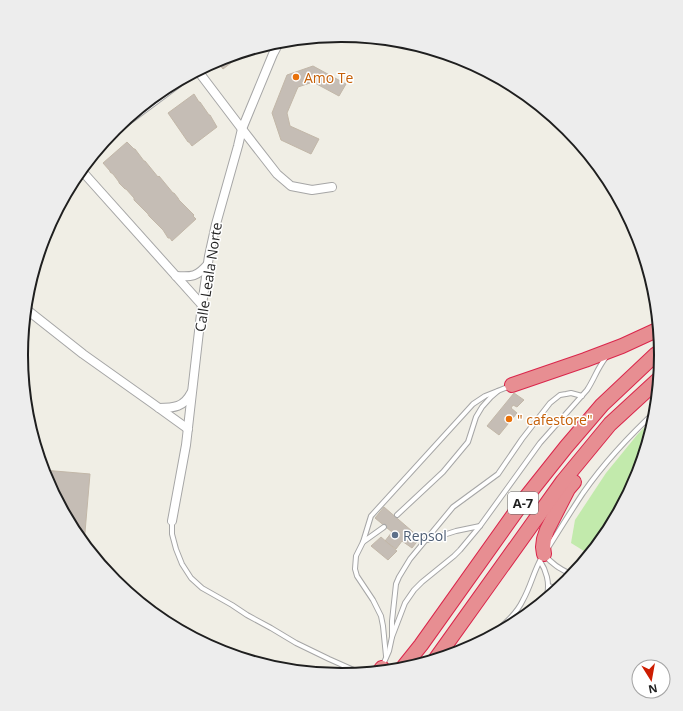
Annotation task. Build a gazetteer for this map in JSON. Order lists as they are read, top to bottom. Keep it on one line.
{"streets":{"highway":["A-7"],"street":["Calle Leala Norte"]},"places":["Amo Te","\" cafestore\"","Repsol"],"north":"bottom"}
